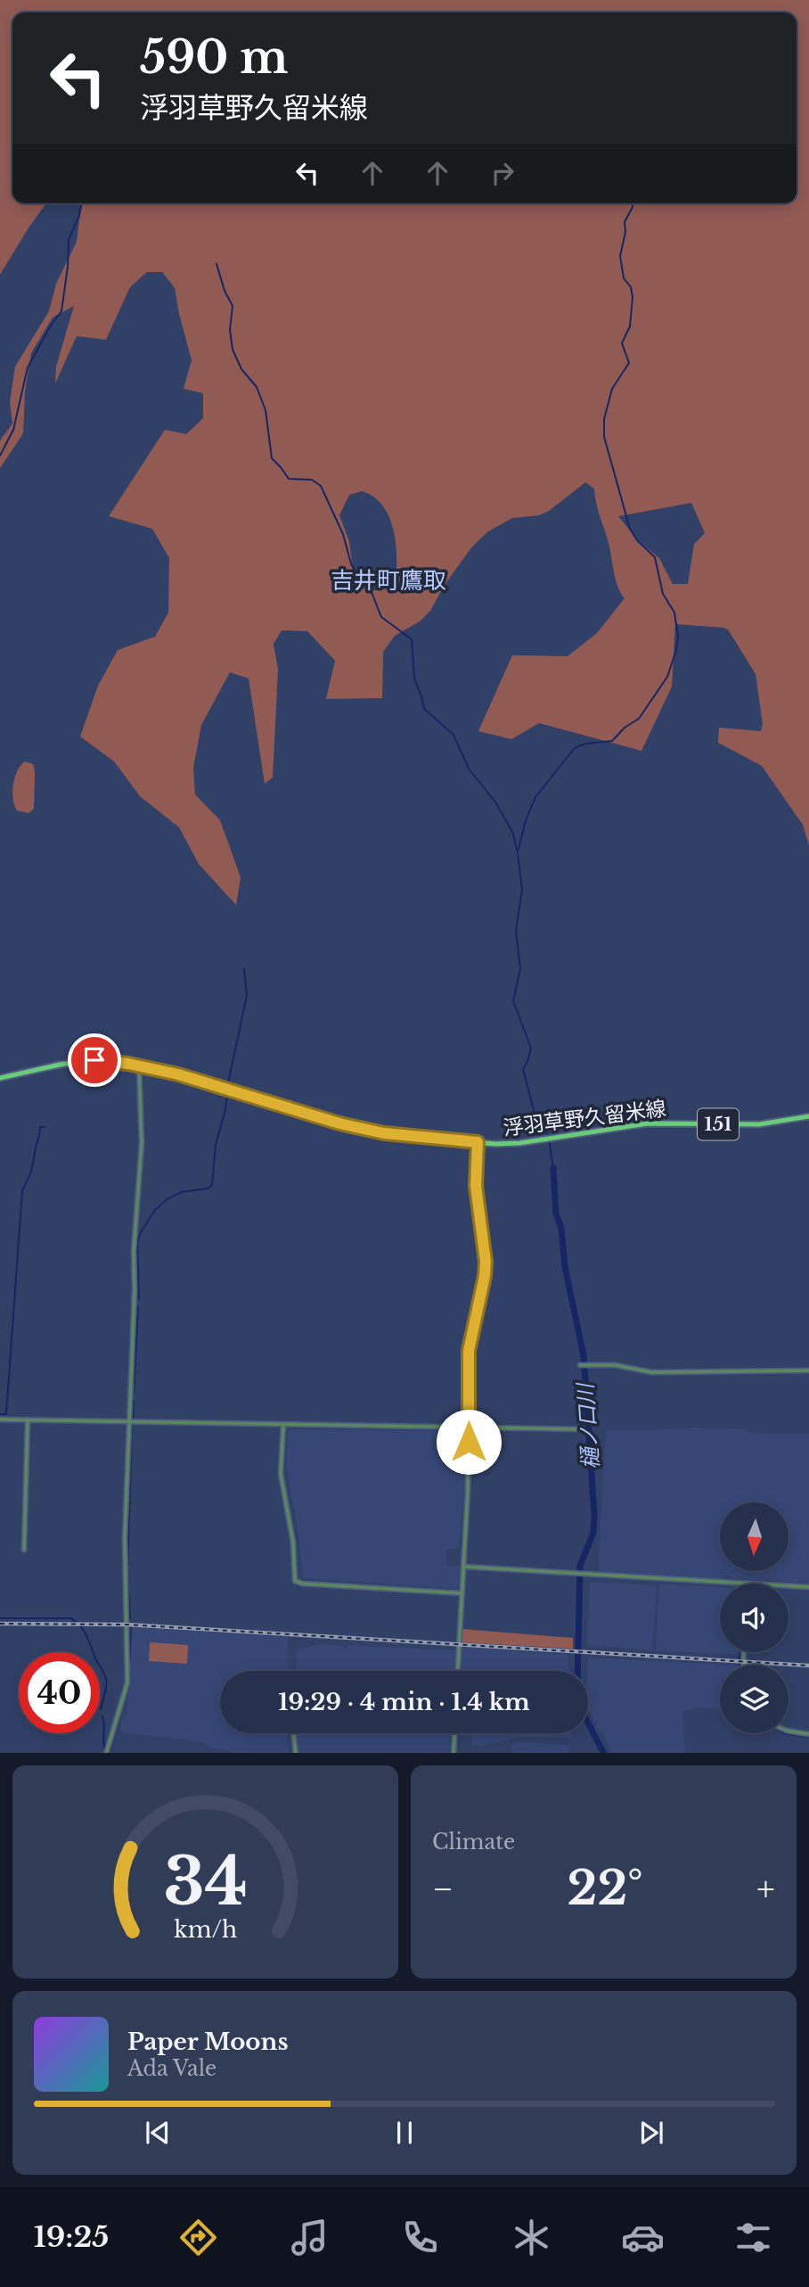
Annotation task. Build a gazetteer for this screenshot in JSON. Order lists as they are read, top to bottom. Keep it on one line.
{"streets":{"main road":["浮羽草野久留米線","151"]},"districts":["吉井町鷹取"],"water":["樋ノ口川"],"north":"bottom","page":{"turn":["590 m","浮羽草野久留米線"],"limit":"40","trip":"19:29 · 4 min · 1.4 km","tile":"Climate","heat":["−","22°","+"],"song":["Paper Moons","Ada Vale"],"tabs":"19:25","gauge":["34","km/h"]}}
